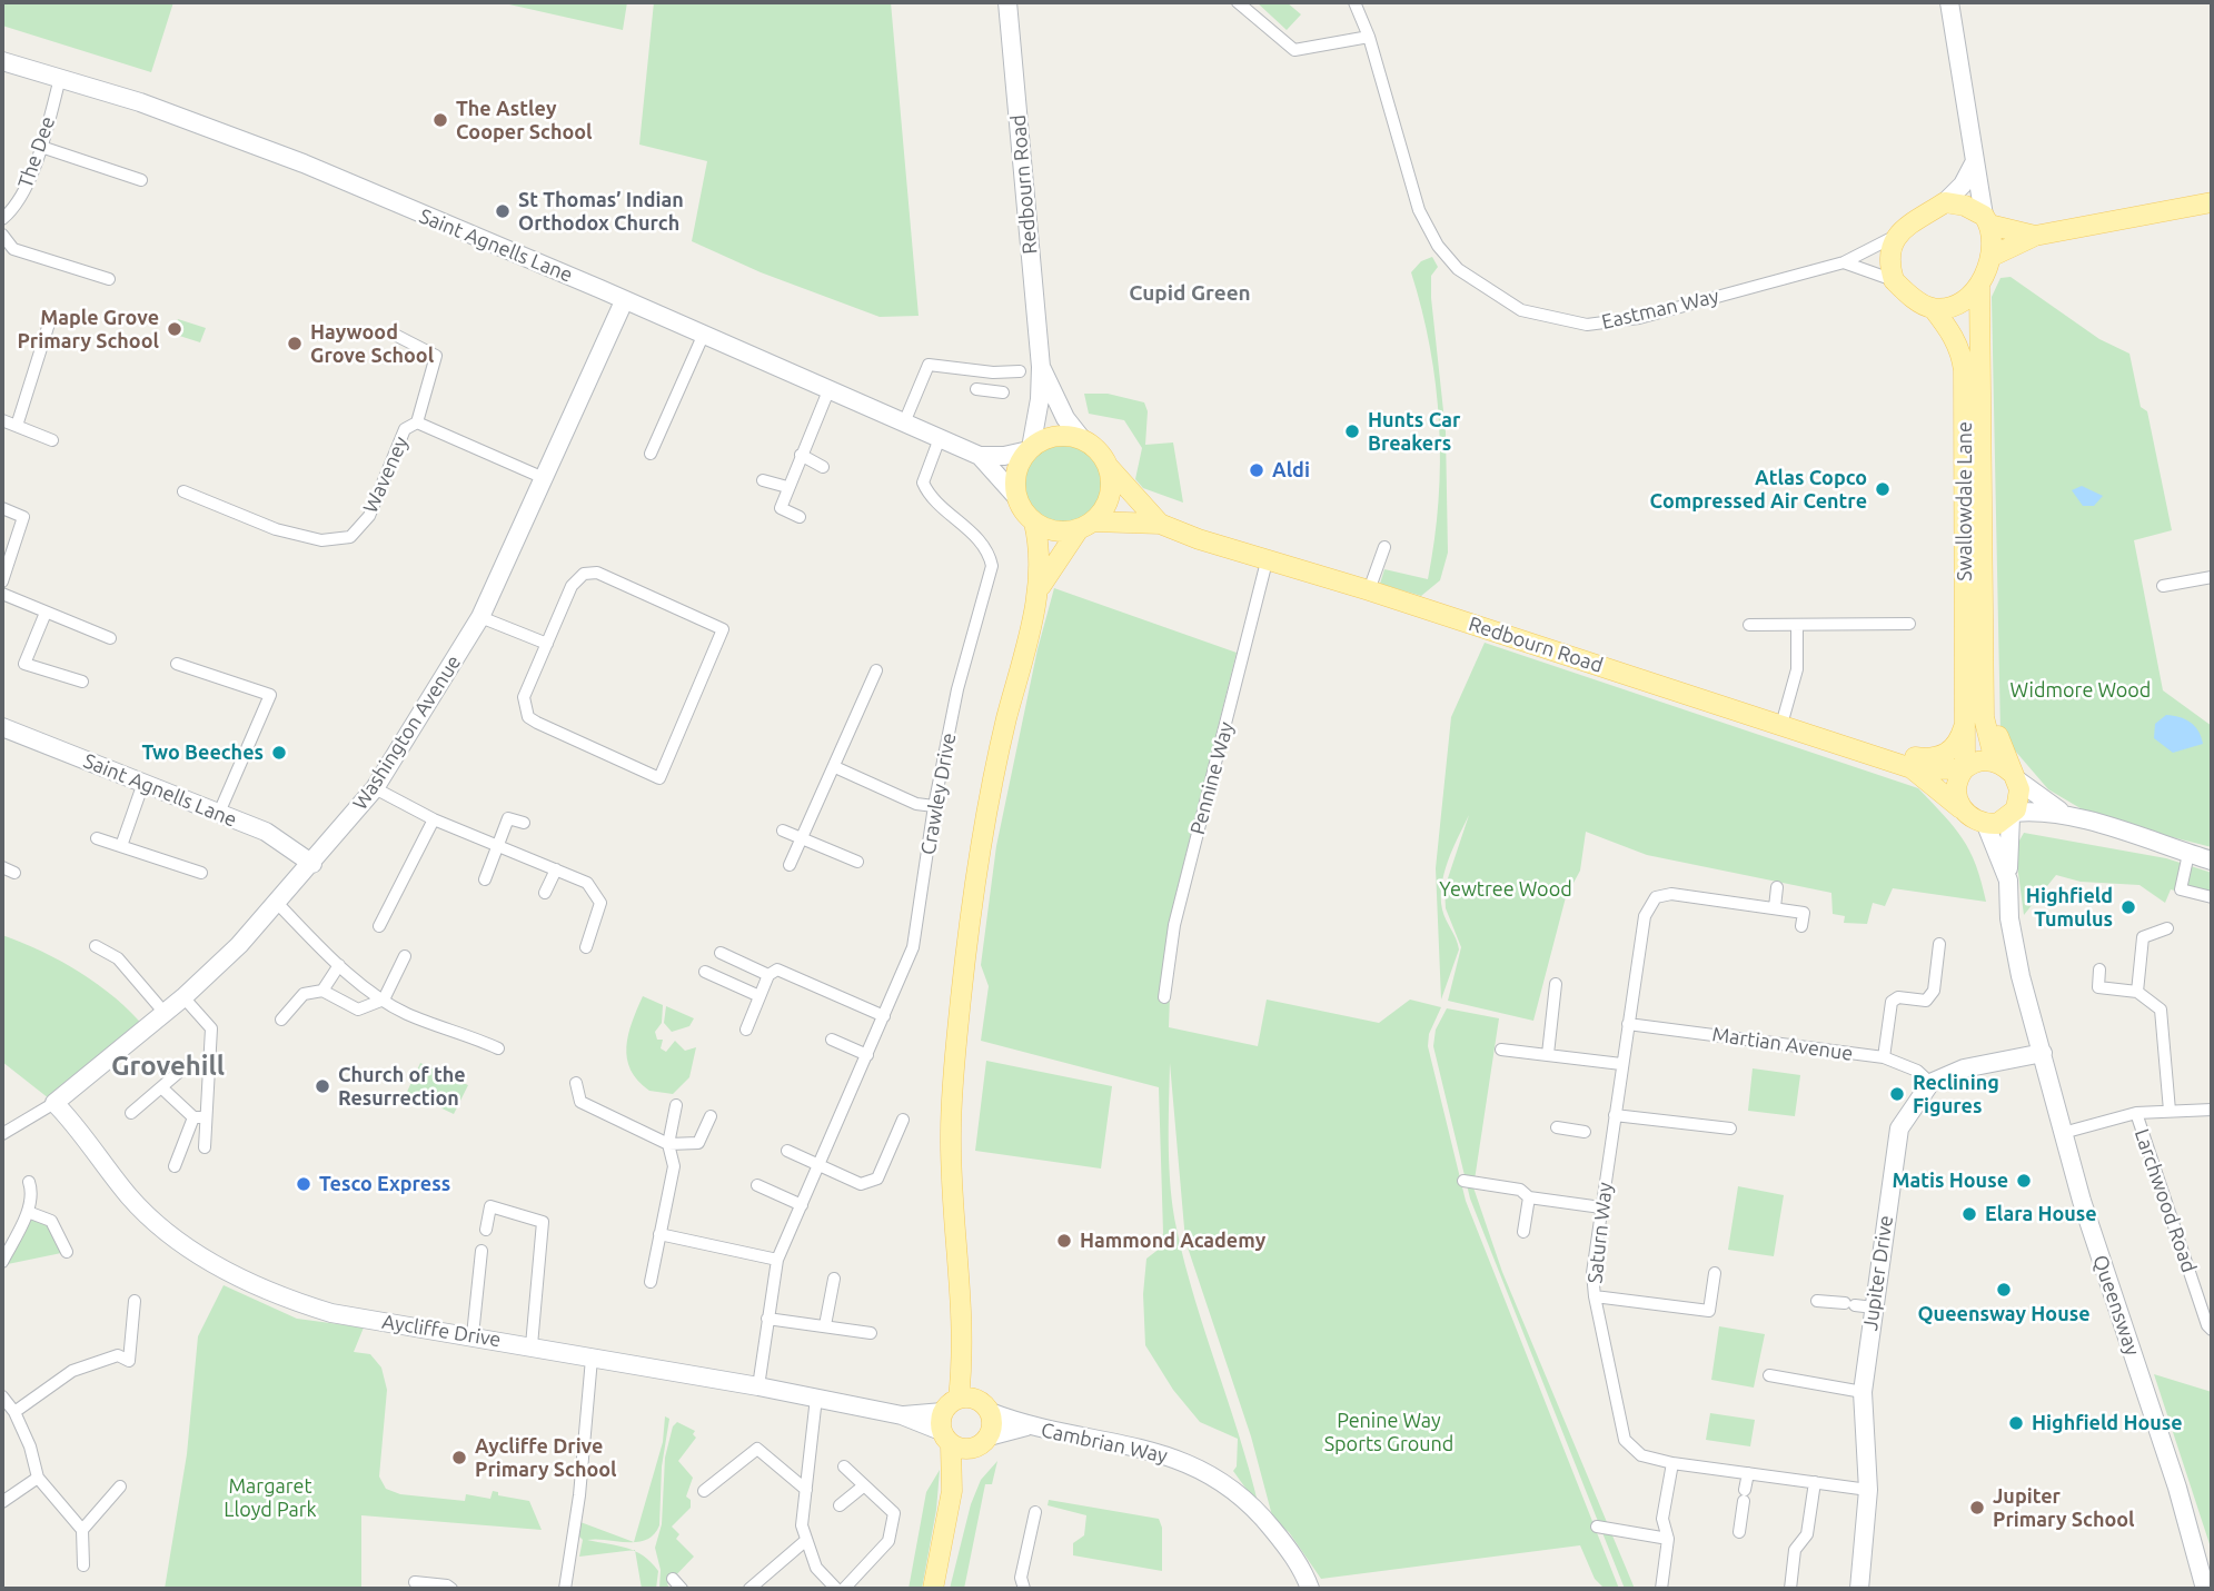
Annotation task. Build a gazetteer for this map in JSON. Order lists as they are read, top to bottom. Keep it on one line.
{"streets":{"main road":["Redbourn Road","Swallowdale Lane"],"street":["The Dee","Saint Agnells Lane","Eastman Way","Waveney","Washington Avenue","Pennine Way","Crawley Drive","Martian Avenue","Larchwood Road","Saturn Way","Jupiter Drive","Queensway","Aycliffe Drive","Cambrian Way"]},"crossings":[["The Dee","Saint Agnells Lane"],["Redbourn Road","Saint Agnells Lane"],["Redbourn Road","Swallowdale Lane"],["Redbourn Road","Pennine Way"],["Redbourn Road","Queensway"],["Saint Agnells Lane","Washington Avenue"],["Saint Agnells Lane","Crawley Drive"],["Eastman Way","Swallowdale Lane"],["Waveney","Washington Avenue"],["Swallowdale Lane","Queensway"],["Washington Avenue","Aycliffe Drive"],["Crawley Drive","Aycliffe Drive"],["Martian Avenue","Saturn Way"],["Martian Avenue","Jupiter Drive"],["Saturn Way","Jupiter Drive"],["Aycliffe Drive","Cambrian Way"]],"districts":["Cupid Green","Grovehill"],"parks":["Widmore Wood","Yewtree Wood","Penine Way Sports Ground","Margaret Lloyd Park"],"places":["The Astley Cooper School","St Thomas’ Indian Orthodox Church","Maple Grove Primary School","Haywood Grove School","Hunts Car Breakers","Aldi","Atlas Copco Compressed Air Centre","Two Beeches","Highfield Tumulus","Church of the Resurrection","Reclining Figures","Matis House","Tesco Express","Elara House","Hammond Academy","Queensway House","Highfield House","Aycliffe Drive Primary School","Jupiter Primary School"]}
